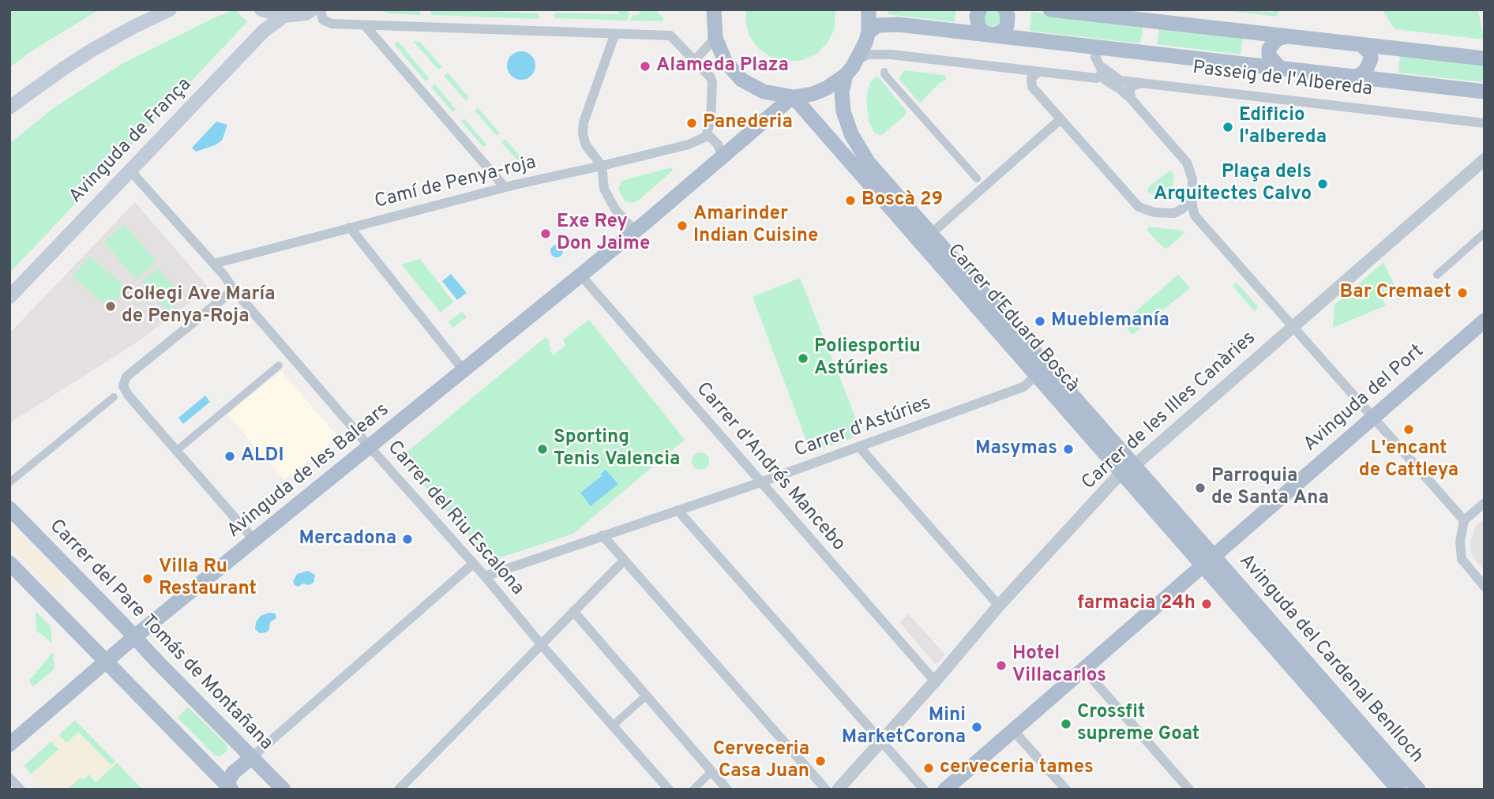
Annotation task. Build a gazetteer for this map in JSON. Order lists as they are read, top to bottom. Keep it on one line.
{"streets":{"main road":["Passeig de l'Albereda","Avinguda de França","Carrer d'Eduard Boscà","Avinguda del Port","Avinguda de les Balears","Carrer del Pare Tomás de Montañana","Avinguda del Cardenal Benlloch"],"street":["Camí de Penya-roja","Carrer de les Illes Canàries","Carrer d'Astúries","Carrer d'Andrés Mancebo","Carrer del Riu Escalona"]},"crossings":[["Avinguda de França","Carrer del Riu Escalona"],["Camí de Penya-roja","Carrer del Riu Escalona"],["Carrer d'Eduard Boscà","Avinguda del Port"],["Carrer d'Eduard Boscà","Carrer de les Illes Canàries"],["Carrer d'Eduard Boscà","Carrer d'Astúries"],["Carrer d'Eduard Boscà","Avinguda de les Balears"],["Carrer d'Eduard Boscà","Avinguda del Cardenal Benlloch"],["Avinguda del Port","Avinguda del Cardenal Benlloch"],["Carrer de les Illes Canàries","Carrer d'Andrés Mancebo"],["Carrer d'Astúries","Carrer d'Andrés Mancebo"],["Carrer d'Astúries","Carrer del Riu Escalona"],["Carrer d'Andrés Mancebo","Avinguda de les Balears"],["Avinguda de les Balears","Carrer del Riu Escalona"],["Avinguda de les Balears","Carrer del Pare Tomás de Montañana"]],"places":["Alameda Plaza","Panederia","Edificio l'albereda","Plaça dels Arquitectes Calvo","Boscà 29","Amarinder Indian Cuisine","Exe Rey Don Jaime","Bar Cremaet","Col·legi Ave María de Penya-Roja","Mueblemanía","Poliesportiu Astúries","L'encant de Cattleya","Sporting Tenis Valencia","Masymas","ALDI","Parroquia de Santa Ana","Mercadona","Villa Ru Restaurant","farmacia 24h","Hotel Villacarlos","Crossfit supreme Goat","Mini MarketCorona","Cerveceria Casa Juan","cerveceria tames"]}
